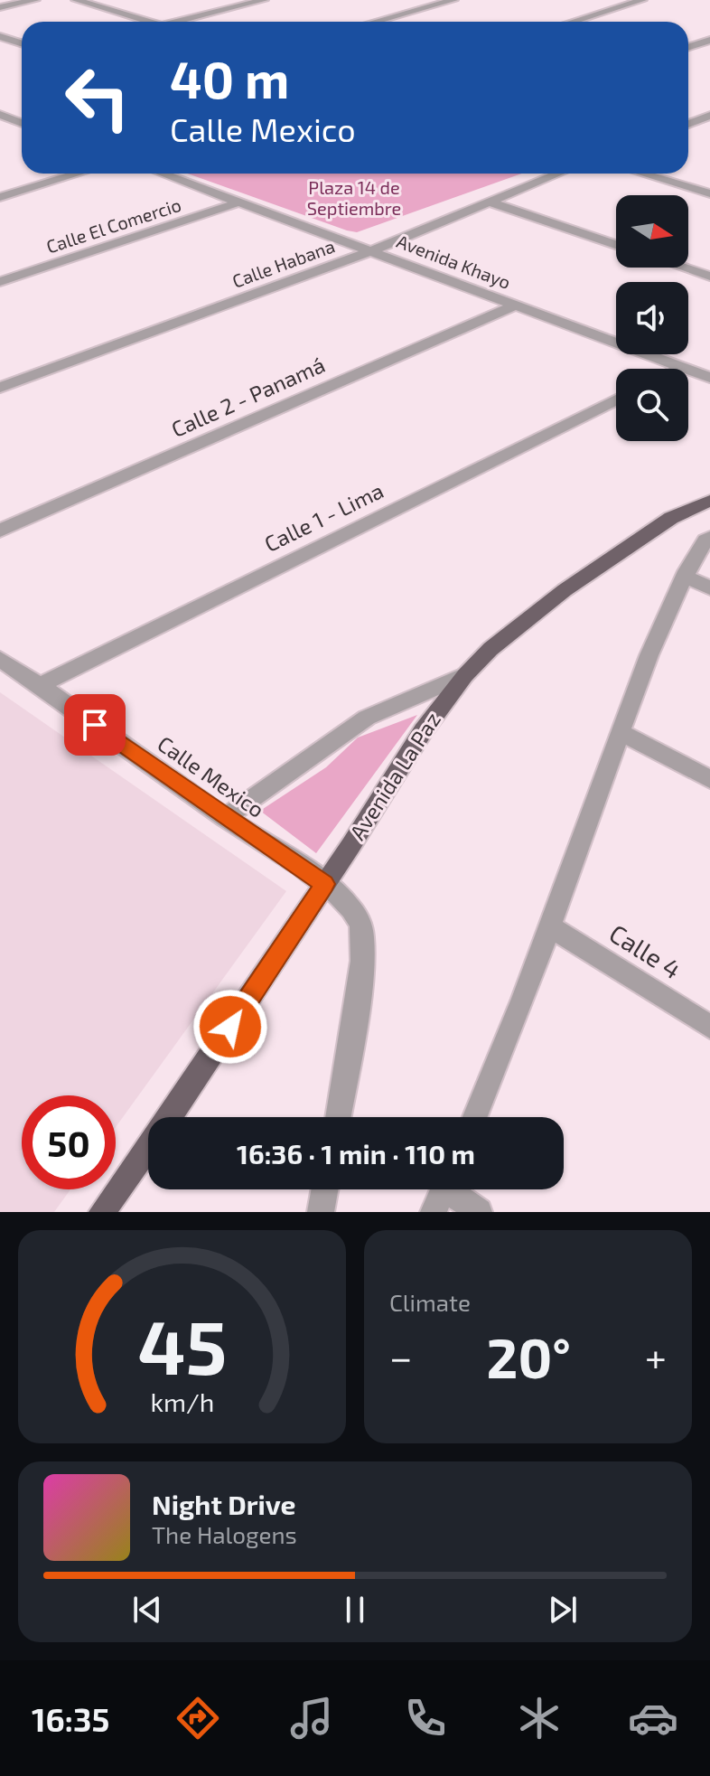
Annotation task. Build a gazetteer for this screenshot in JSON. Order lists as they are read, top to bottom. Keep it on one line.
{"streets":{"main road":["Avenida La Paz"],"street":["Calle El Comercio","Avenida Khayo","Calle Habana","Calle 2 - Panamá","Calle 1 - Lima","Calle Mexico","Calle 4"]},"crossings":[["Calle El Comercio","Avenida Khayo"],["Avenida Khayo","Calle Habana"],["Avenida Khayo","Calle 2 - Panamá"],["Calle 1 - Lima","Calle Mexico"],["Avenida La Paz","Calle Mexico"]],"parks":["Plaza 14 de Septiembre"],"north":"right","page":{"turn":["40 m","Calle Mexico"],"limit":"50","trip":"16:36 · 1 min · 110 m","tile":"Climate","heat":["−","20°","+"],"song":["Night Drive","The Halogens"],"tabs":"16:35","gauge":["45","km/h"]}}
